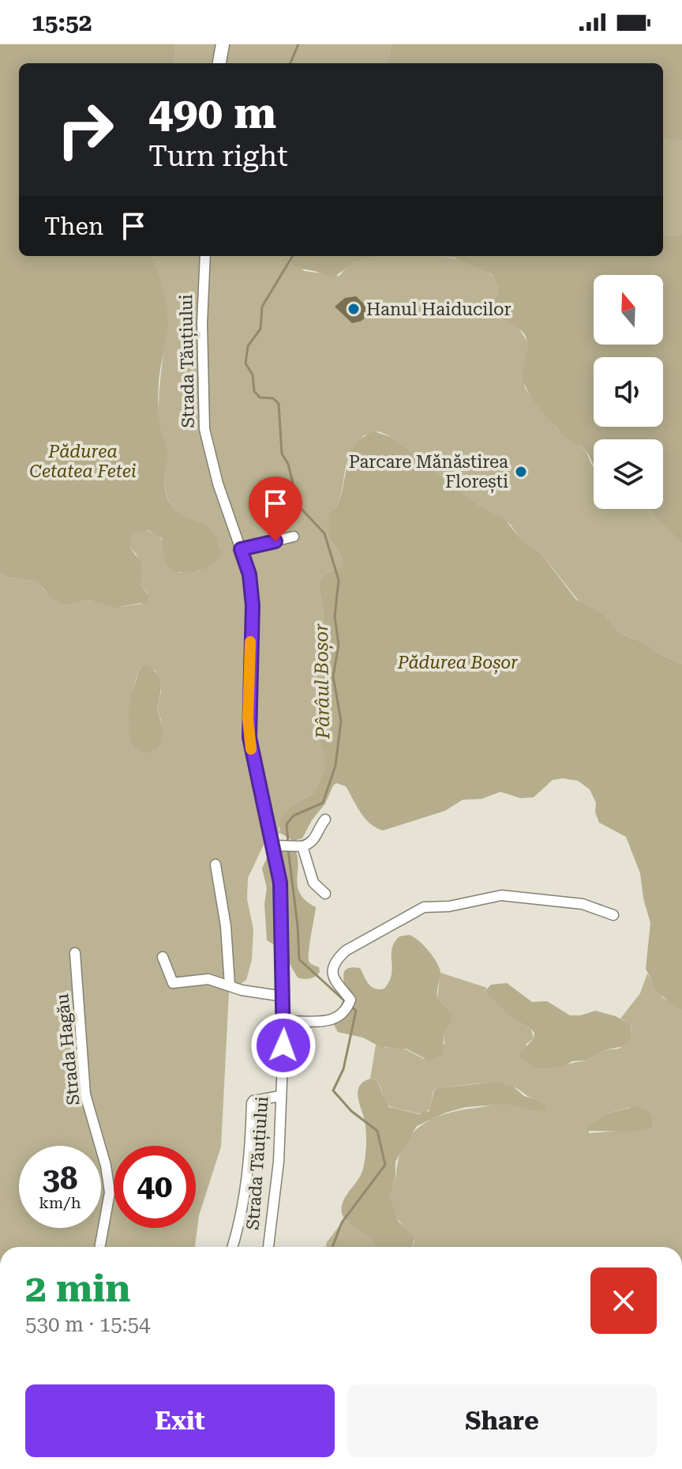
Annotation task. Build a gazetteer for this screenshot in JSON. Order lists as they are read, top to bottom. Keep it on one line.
{"streets":{"street":["Strada Tăuțiului","Strada Hagău"]},"water":["Pârâul Boșor"],"parks":["Pădurea Cetatea Fetei","Pădurea Boșor"],"places":["Hanul Haiducilor","Parcare Mănăstirea Florești"],"north":"top","page":{"status":"15:52","turn":["490 m","Turn right"],"then":"Then","speed":"38 km/h","limit":"40","heading":["2 min","530 m · 15:54"],"buttons":["Exit","Share"]}}
